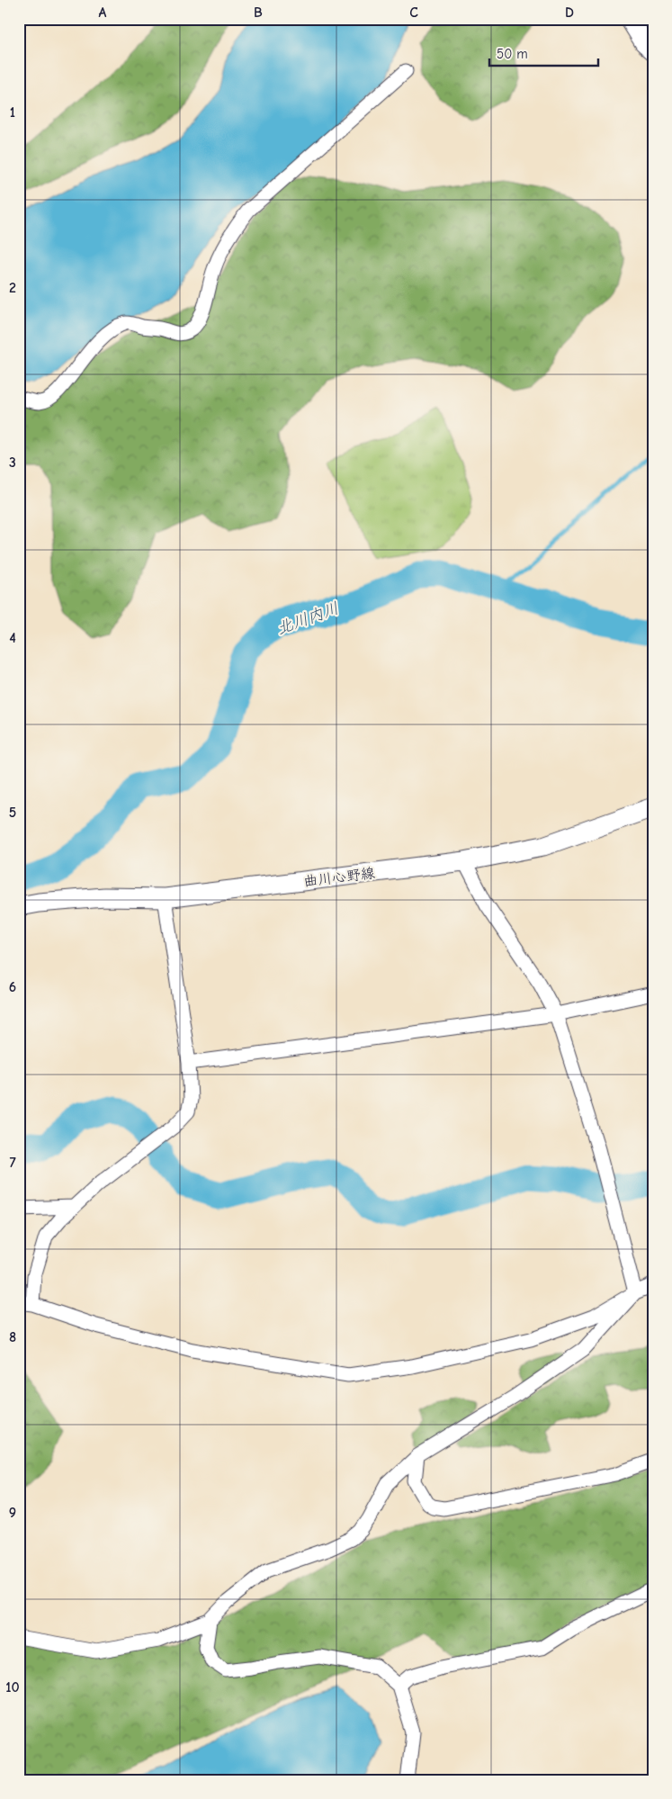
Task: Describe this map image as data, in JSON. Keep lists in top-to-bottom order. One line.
{"streets":{"main road":["曲川心野線"]},"water":["北川内川"],"scale_bar":"50 m","grid":{"columns":["A","B","C","D"],"rows":["1","2","3","4","5","6","7","8","9","10"]}}
